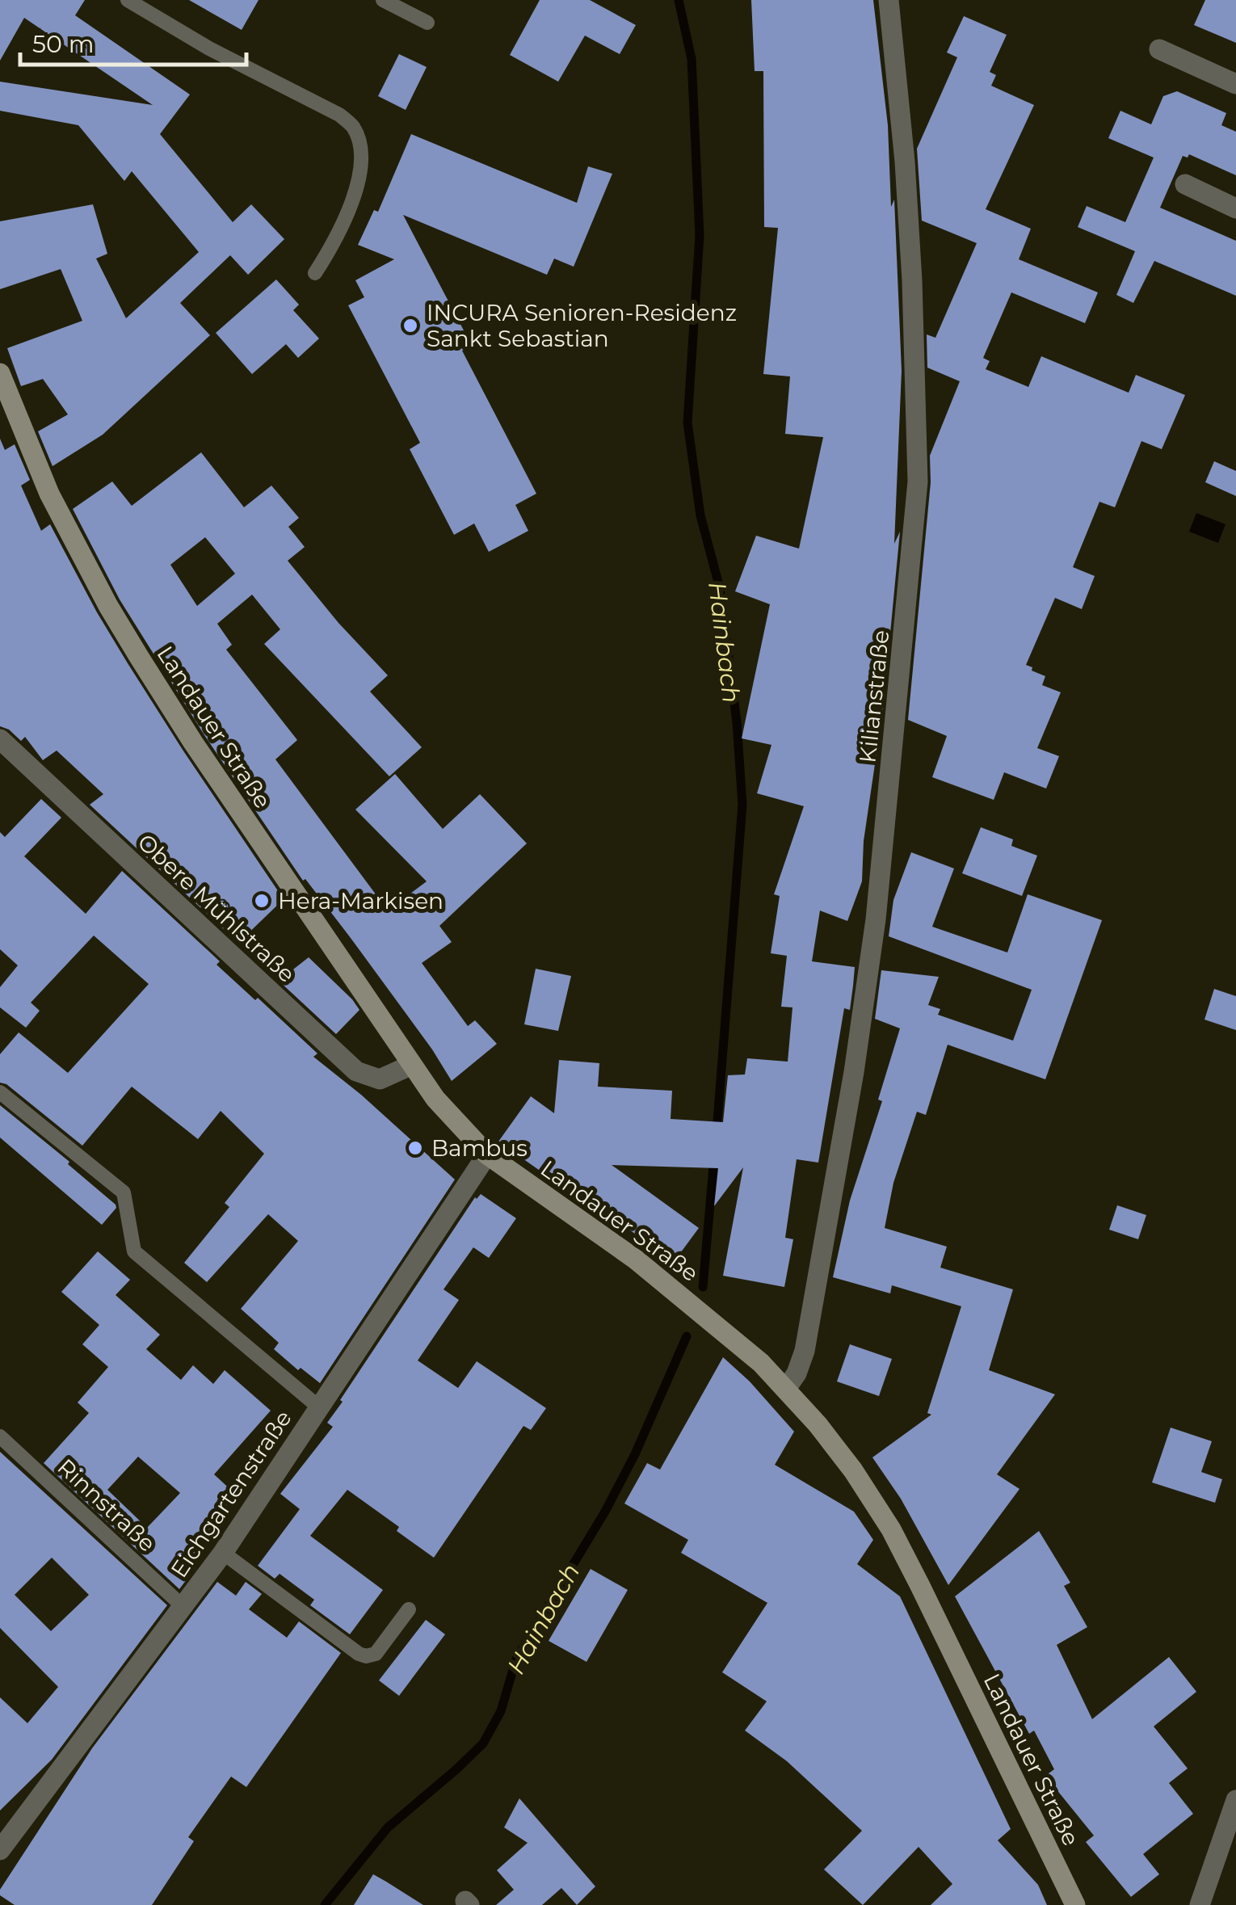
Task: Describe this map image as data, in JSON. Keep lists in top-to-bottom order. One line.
{"streets":{"main road":["Landauer Straße"],"street":["Kilianstraße","Obere Mühlstraße","Eichgartenstraße"],"lane":["Rinnstraße"]},"crossings":[["Kilianstraße","Landauer Straße"],["Landauer Straße","Obere Mühlstraße"],["Landauer Straße","Eichgartenstraße"],["Eichgartenstraße","Rinnstraße"]],"water":["Hainbach"],"places":["INCURA Senioren-Residenz Sankt Sebastian","Hera-Markisen","Bambus"],"scale_bar":"50 m"}
